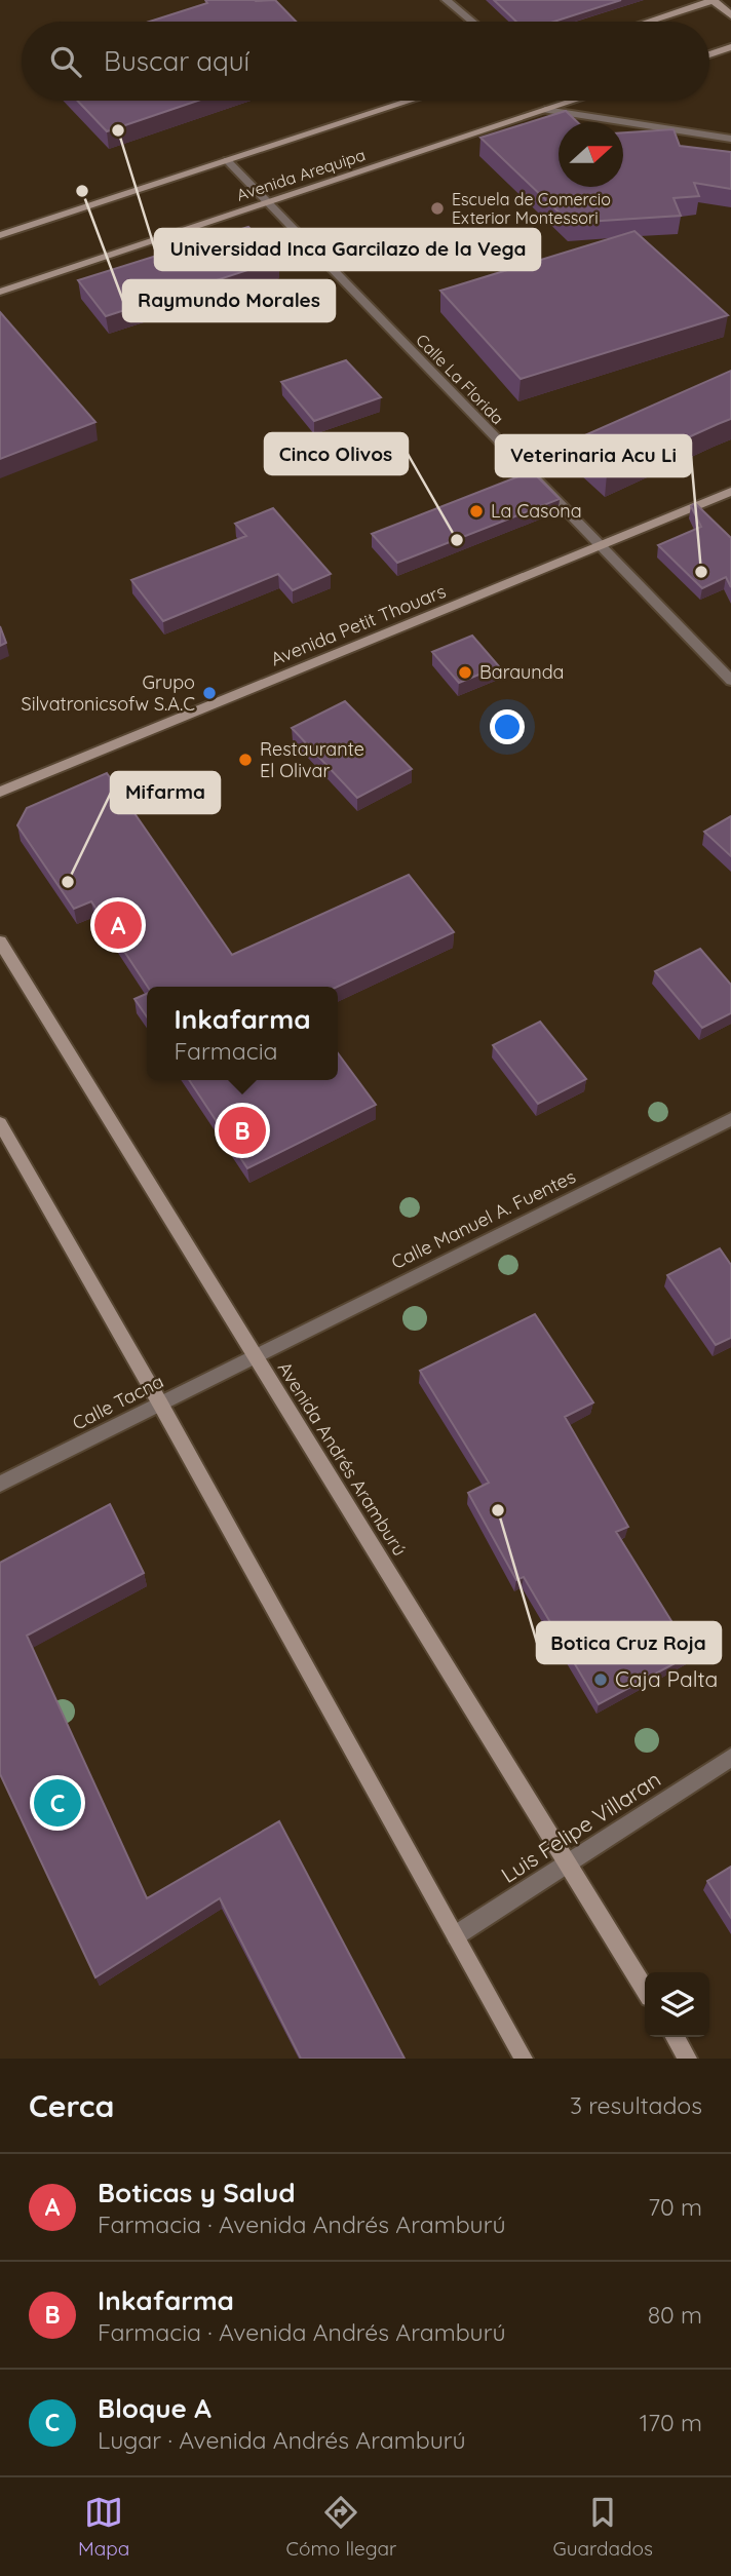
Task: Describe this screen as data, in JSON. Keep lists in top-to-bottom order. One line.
{"streets":{"main road":["Avenida Arequipa","Avenida Petit Thouars","Avenida Andrés Aramburú"],"street":["Calle La Florida","Calle Manuel A. Fuentes","Calle Tacna","Luis Felipe Villaran"]},"crossings":[["Avenida Arequipa","Calle La Florida"],["Calle La Florida","Avenida Petit Thouars"],["Calle Manuel A. Fuentes","Calle Tacna"],["Calle Manuel A. Fuentes","Avenida Andrés Aramburú"],["Calle Tacna","Avenida Andrés Aramburú"],["Avenida Andrés Aramburú","Luis Felipe Villaran"]],"places":["Universidad Inca Garcilazo de la Vega","Raymundo Morales","Escuela de Comercio Exterior Montessori","La Casona","Cinco Olivos","Veterinaria Acu Li","Baraunda","Grupo Silvatronicsofw S.A.C","Restaurante El Olivar","Mifarma","Botica Cruz Roja","Caja Palta"],"north":"right","page":{"search":"Buscar aquí","pins":["A","B","C"],"popup":["Inkafarma","Farmacia"],"heading":["Cerca","3 resultados"],"list":[{"mark":"A","name":"Boticas y Salud","note":"Farmacia · Avenida Andrés Aramburú","value":"70 m"},{"mark":"B","name":"Inkafarma","note":"Farmacia · Avenida Andrés Aramburú","value":"80 m"},{"mark":"C","name":"Bloque A","note":"Lugar · Avenida Andrés Aramburú","value":"170 m"}],"nav":["Mapa","Cómo llegar","Guardados"]}}
